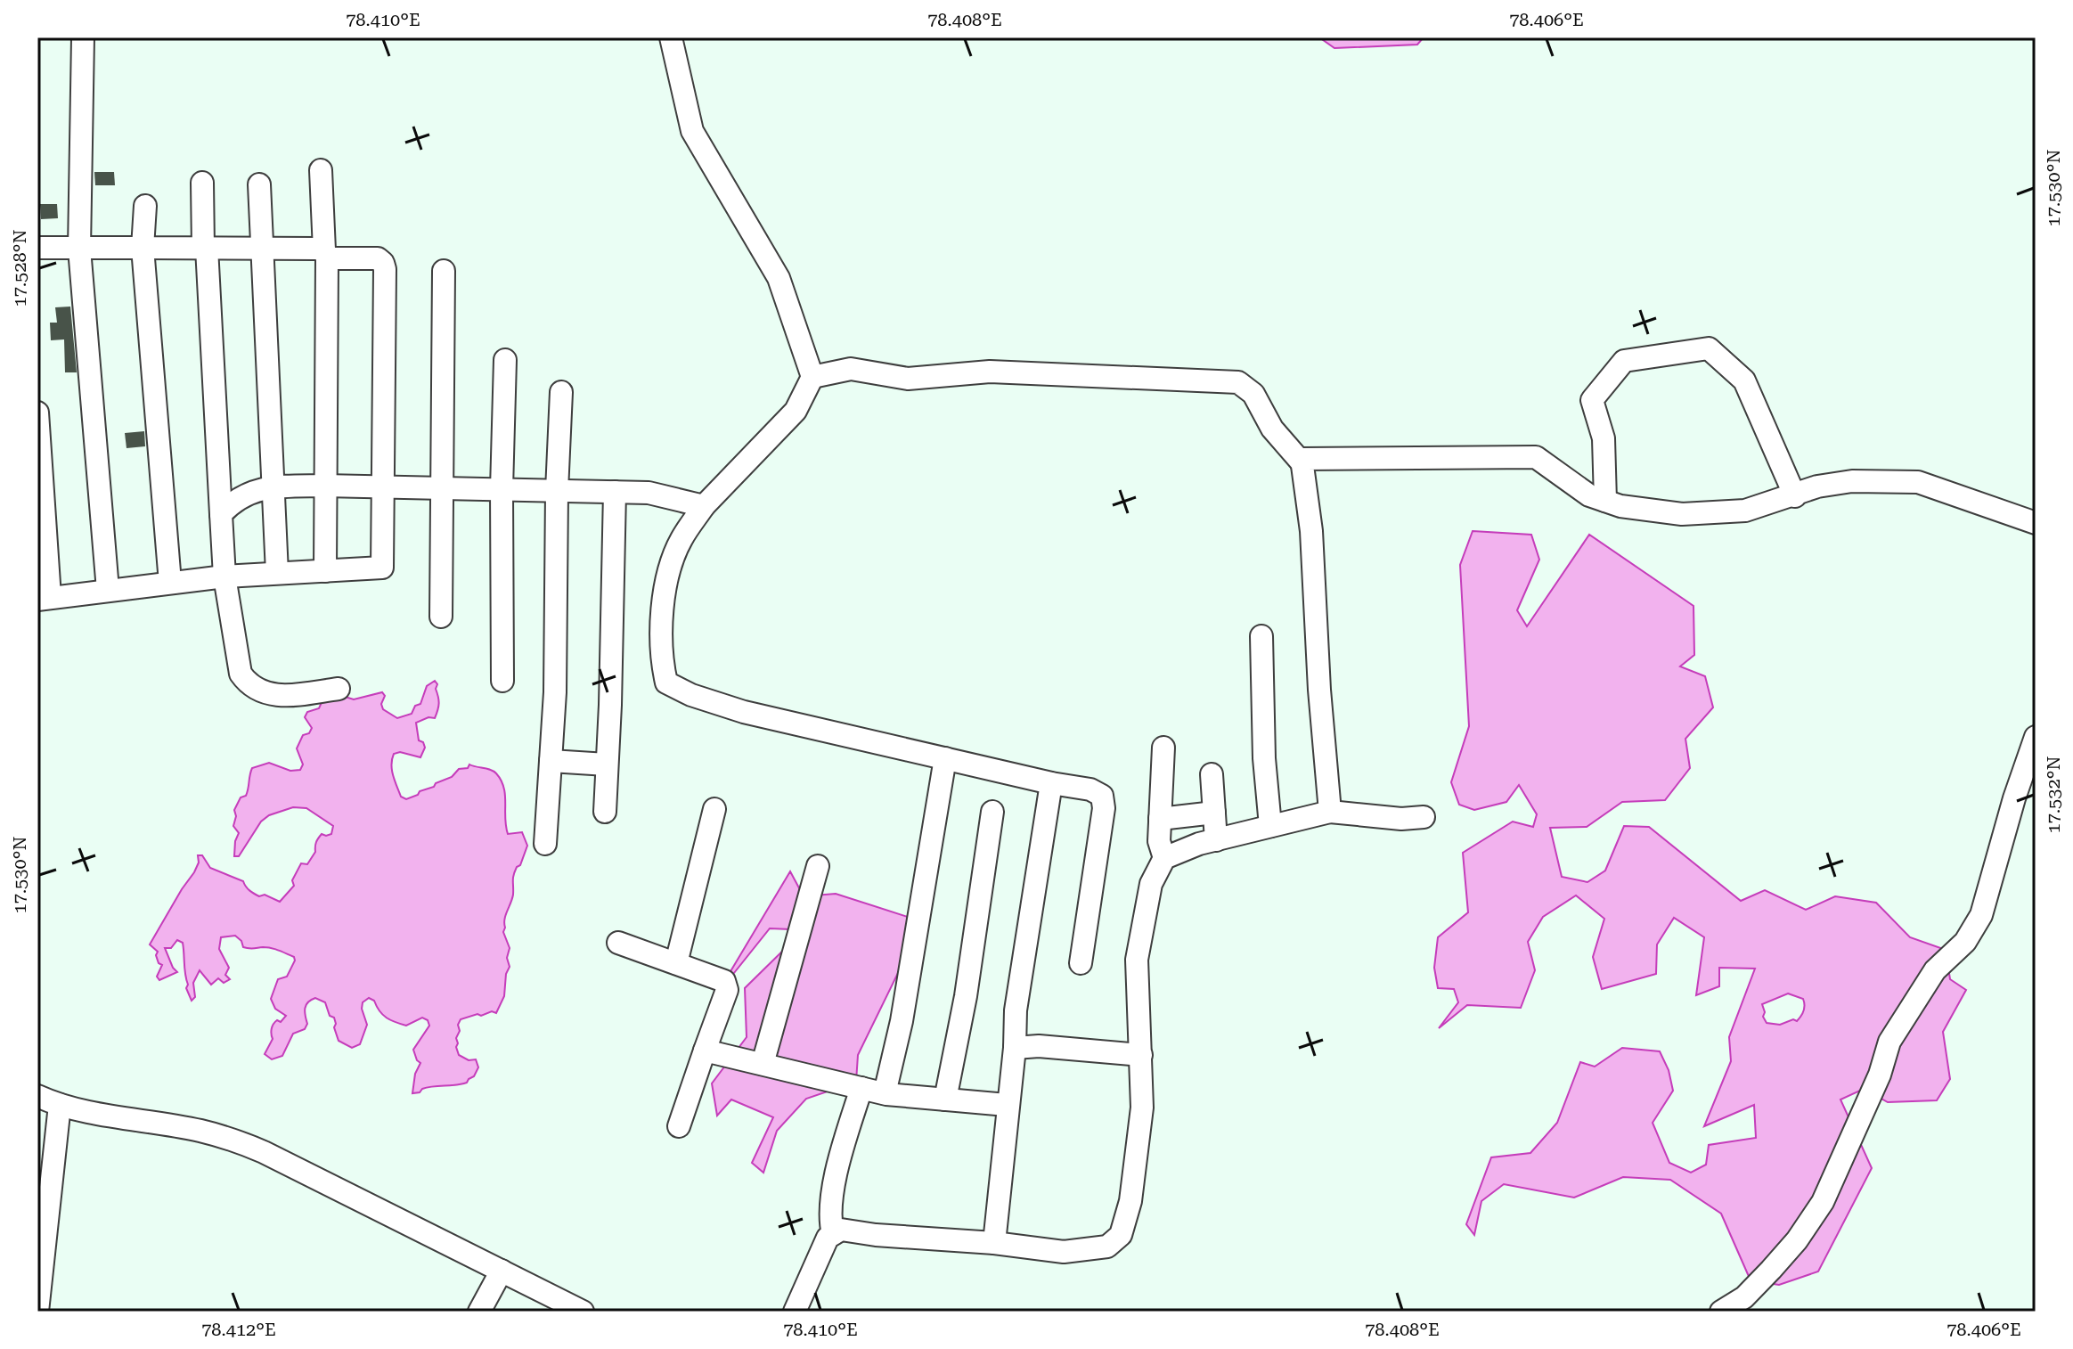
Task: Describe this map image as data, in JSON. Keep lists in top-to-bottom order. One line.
{"coordinates":["78.410°E","78.408°E","78.406°E","17.530°N","17.528°N","17.532°N","78.412°E"]}
